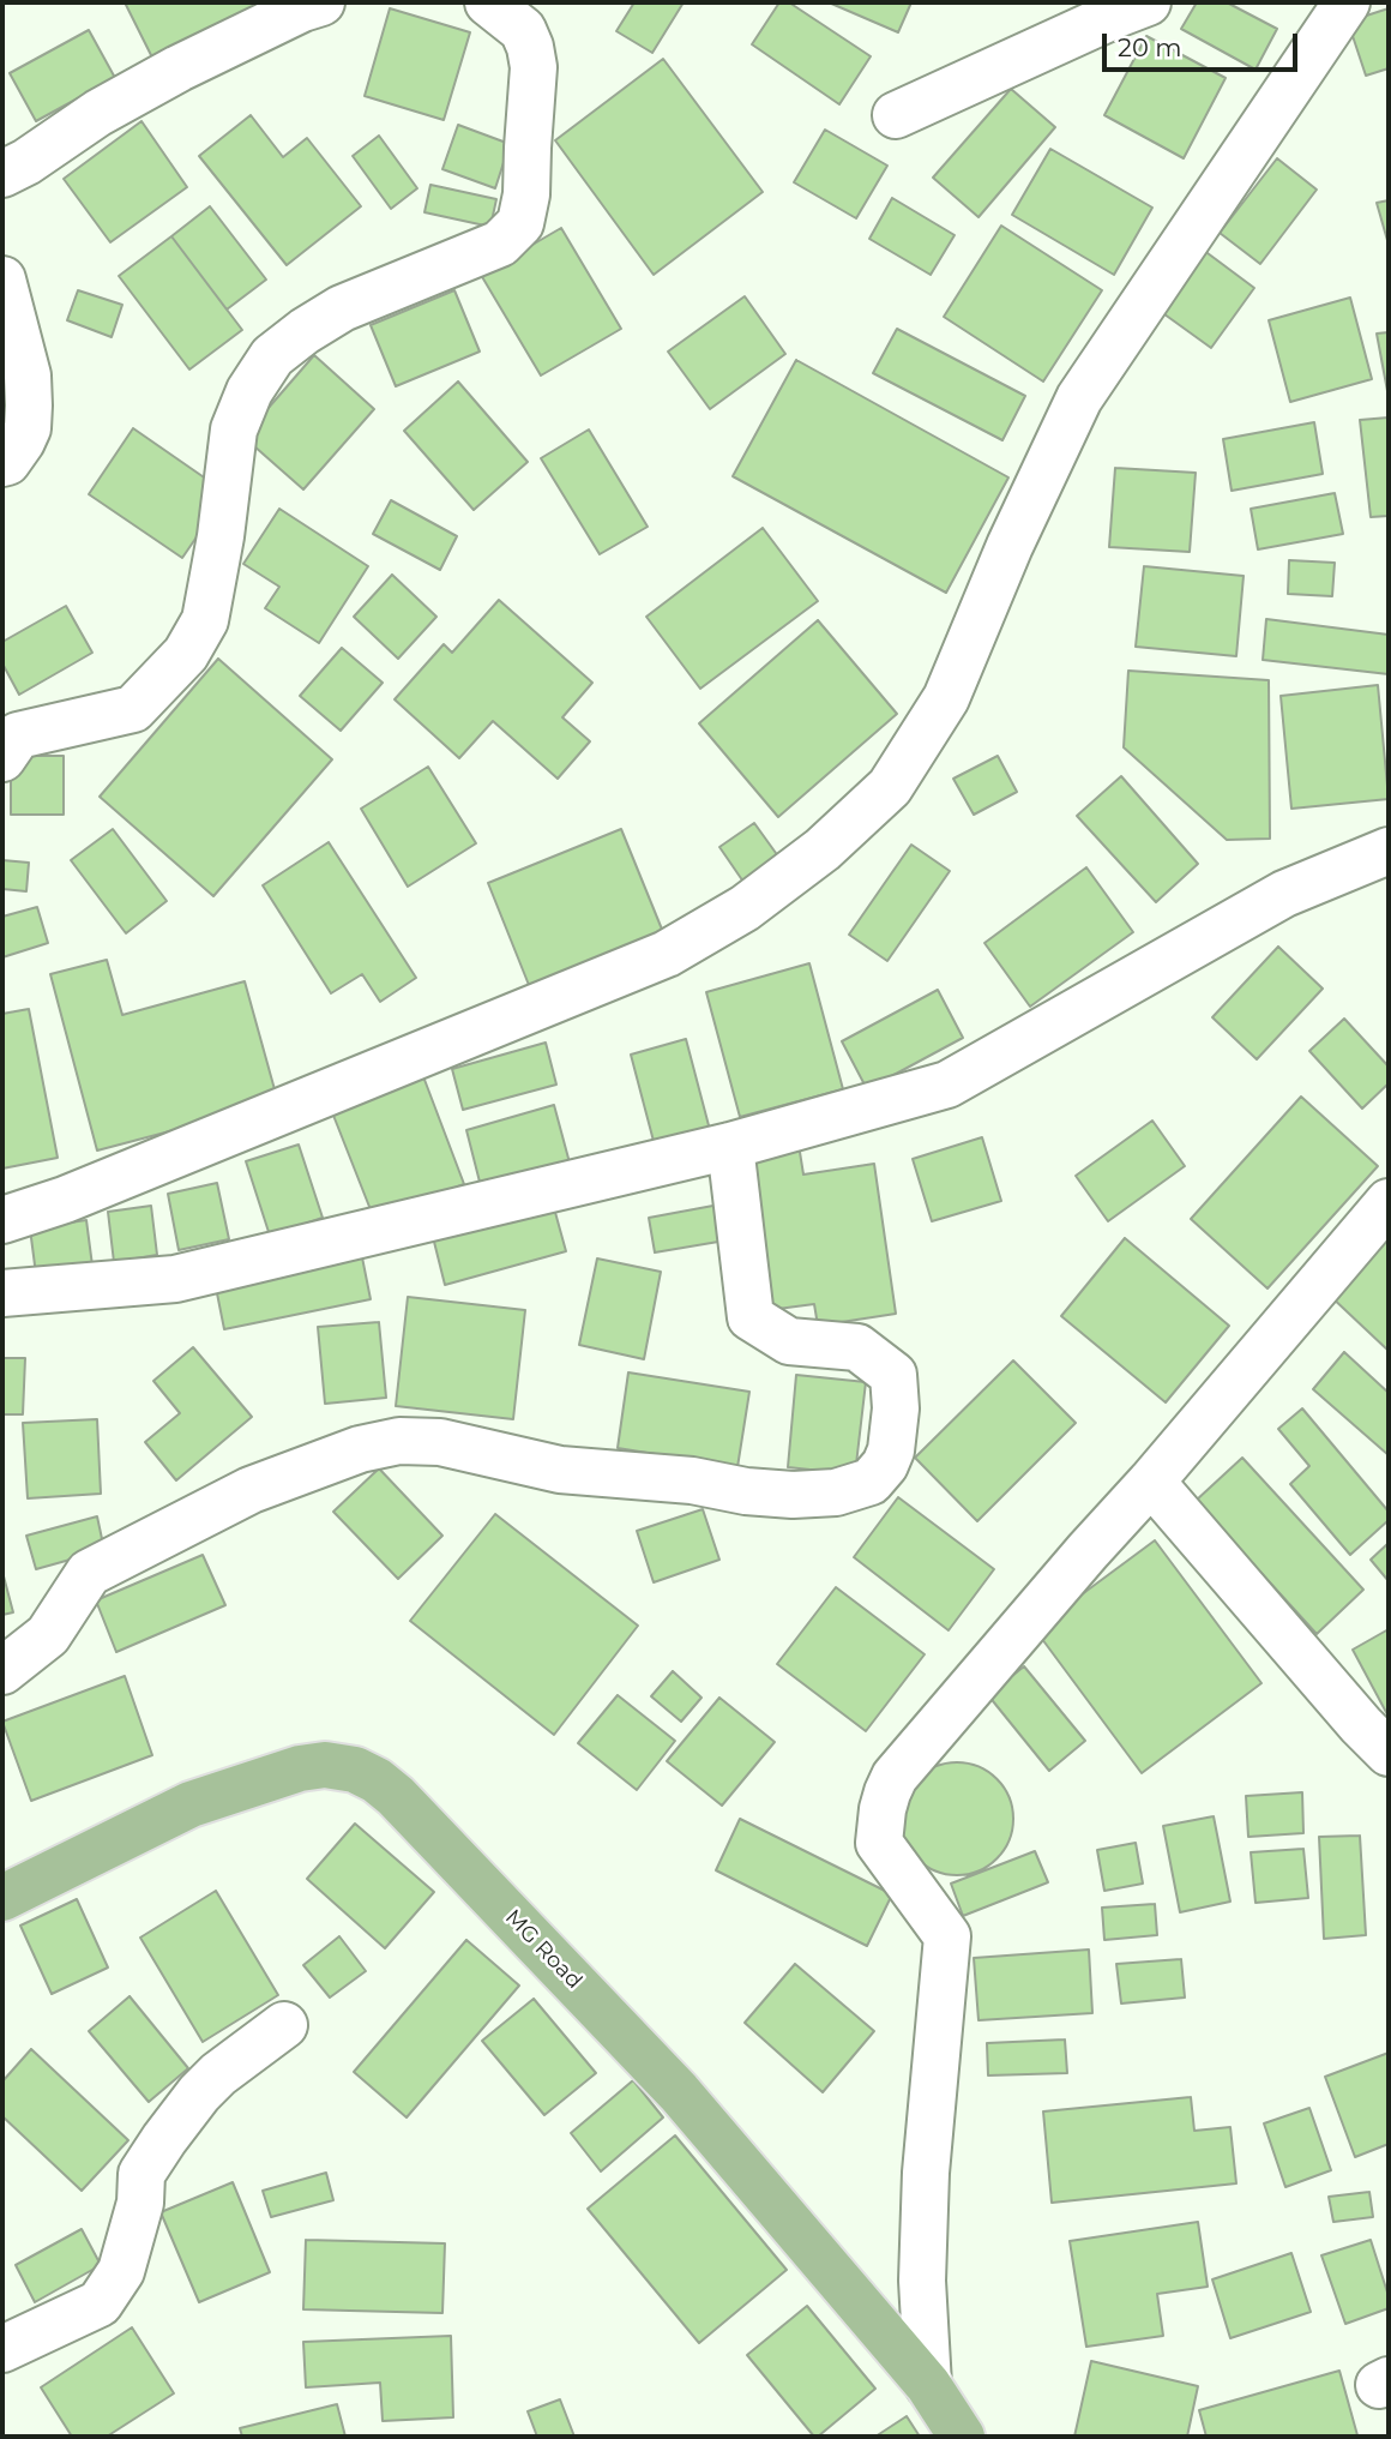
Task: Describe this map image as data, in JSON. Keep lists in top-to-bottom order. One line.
{"streets":{"main road":["MG Road"]},"scale_bar":"20 m"}
